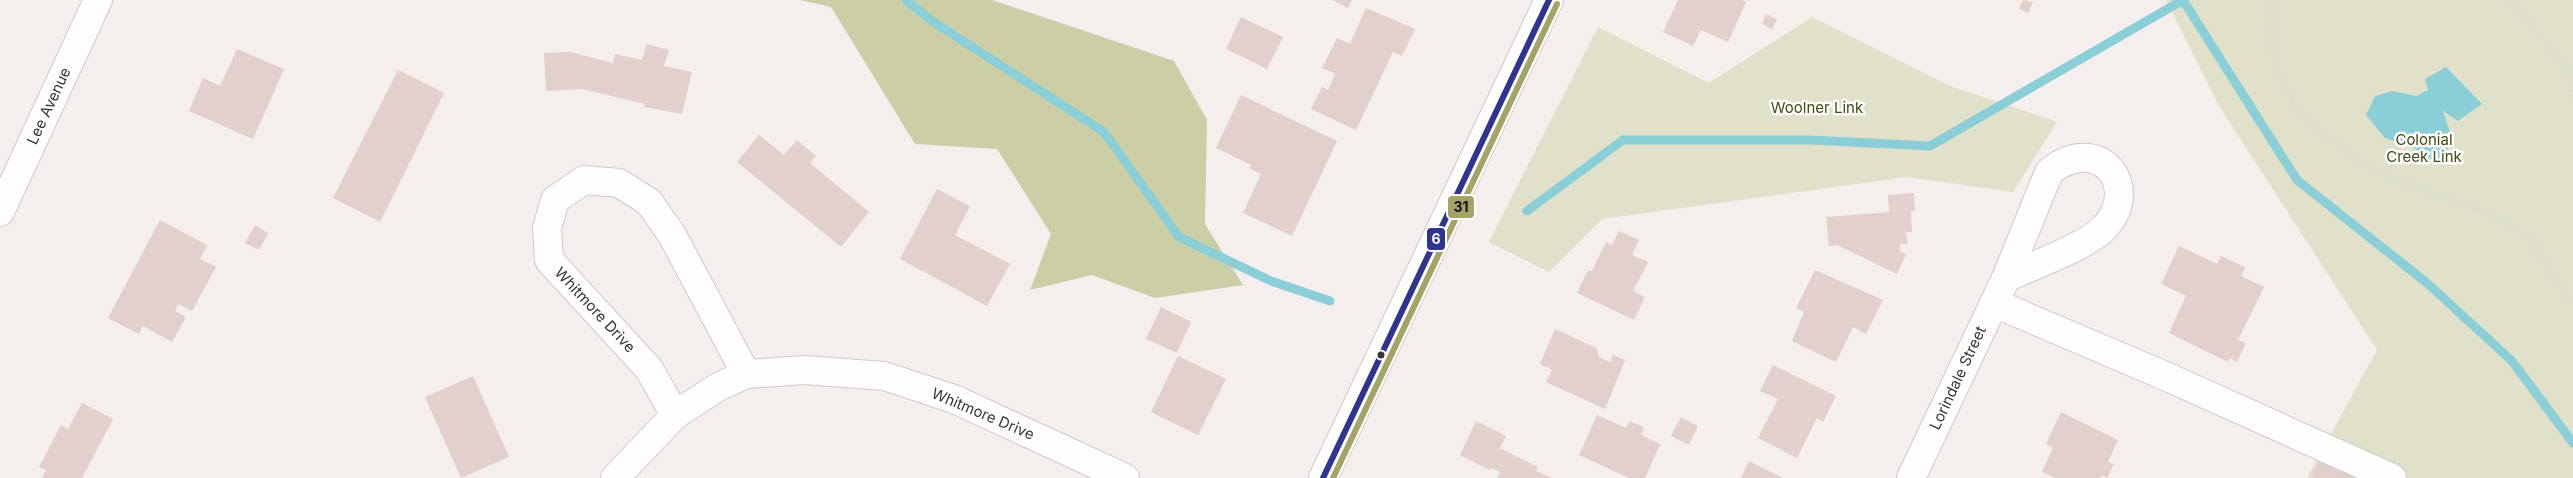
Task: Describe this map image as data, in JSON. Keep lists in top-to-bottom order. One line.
{"streets":{"street":["Lee Avenue","Whitmore Drive","Lorindale Street"]},"parks":["Woolner Link","Colonial Creek Link"],"lines":["transit line 6","transit line 31"]}
